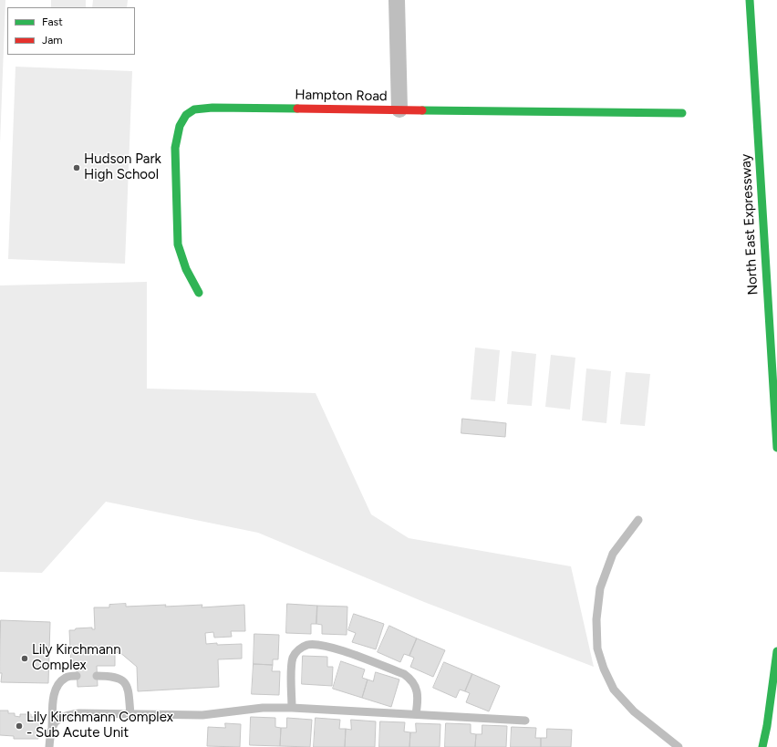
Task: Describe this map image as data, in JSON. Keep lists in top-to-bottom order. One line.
{"streets":{"main road":["Hampton Road","North East Expressway"]},"places":["Hudson Park High School","Lily Kirchmann Complex","Lily Kirchmann Complex - Sub Acute Unit"],"legend":["Fast","Jam"]}
